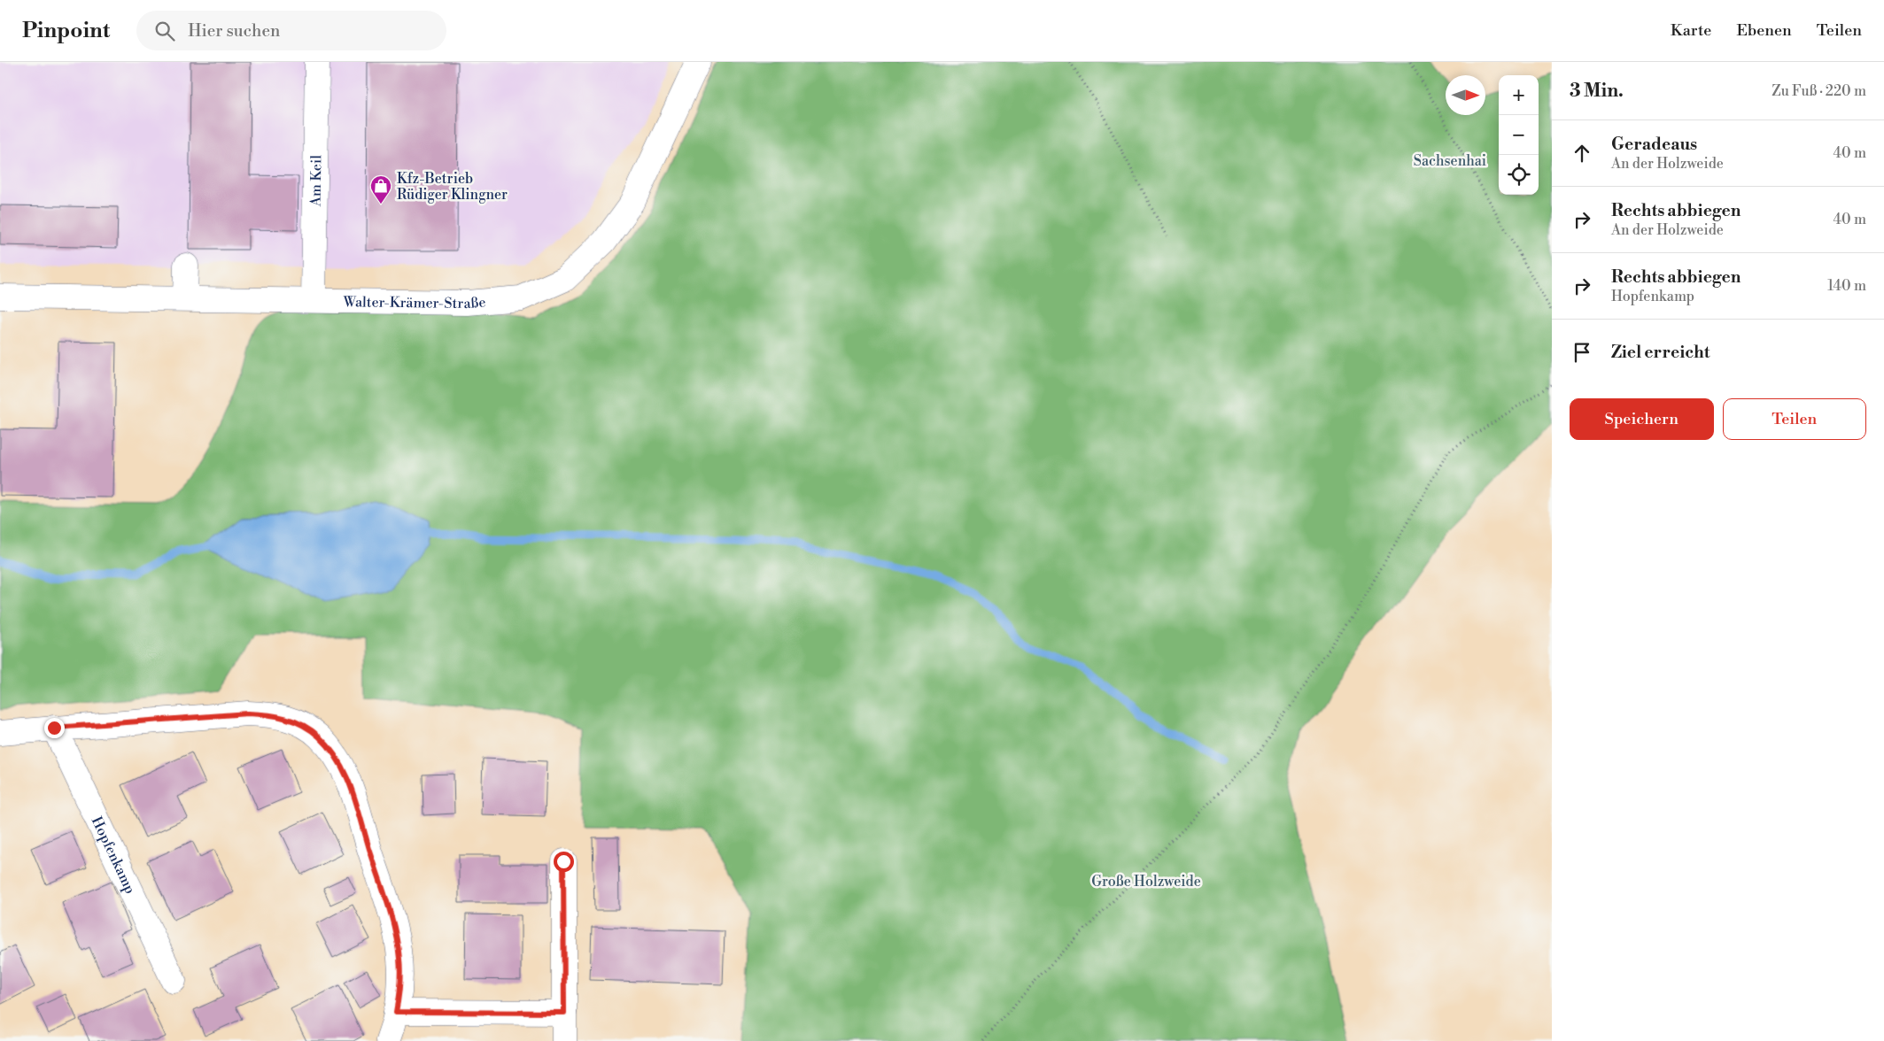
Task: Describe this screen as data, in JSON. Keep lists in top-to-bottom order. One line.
{"streets":{"street":["Am Keil","Walter-Krämer-Straße","Hopfenkamp"]},"crossings":[["Am Keil","Walter-Krämer-Straße"]],"parks":["Sachsenhai","Große Holzweide"],"places":{"shop":["Kfz-Betrieb Rüdiger Klingner"]},"north":"right","page":{"header":"Pinpoint","search":"Hier suchen","nav":["Karte","Ebenen","Teilen"],"heading":["3 Min.","Zu Fuß · 220 m"],"map_buttons":["+","−"],"list":[["Geradeaus","An der Holzweide","40 m"],["Rechts abbiegen","An der Holzweide","40 m"],["Rechts abbiegen","Hopfenkamp","140 m"],"Ziel erreicht"],"buttons":["Speichern","Teilen"]}}
